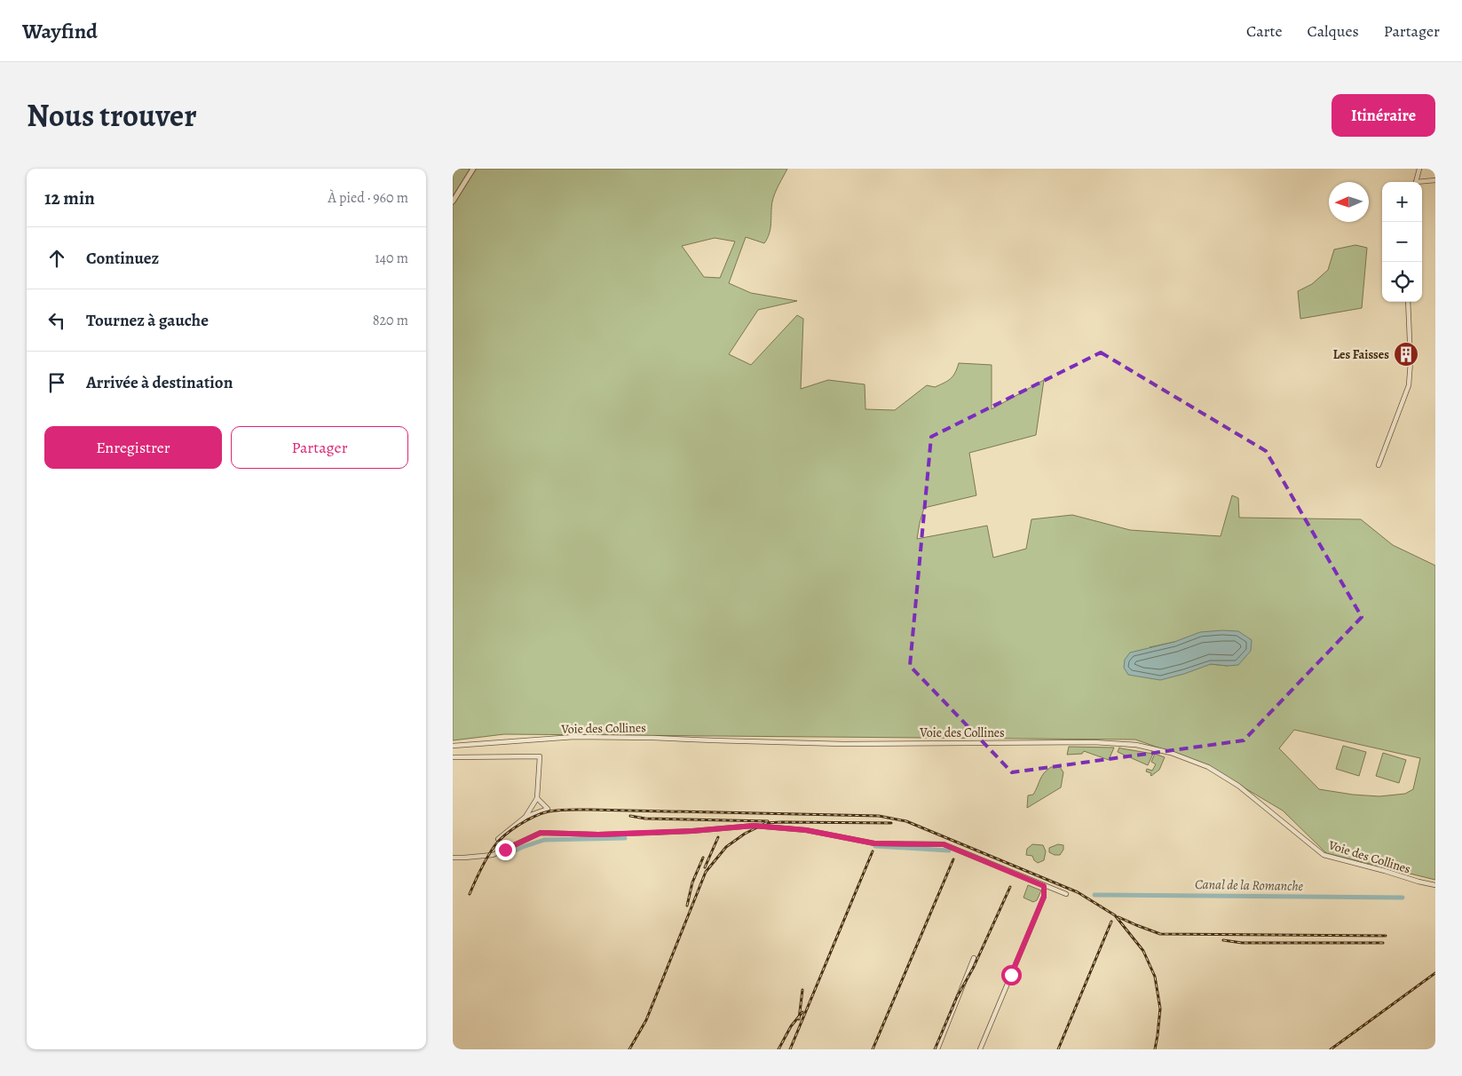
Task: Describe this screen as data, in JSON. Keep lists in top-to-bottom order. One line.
{"streets":{"street":["Voie des Collines"]},"water":["Canal de la Romanche"],"places":{"building":["Les Faisses"]},"north":"left","page":{"header":"Wayfind","nav":["Carte","Calques","Partager"],"title":"Nous trouver","buttons":["Itinéraire",["Enregistrer","Partager"]],"heading":["12 min","À pied · 960 m"],"map_buttons":["+","−"],"list":[["Continuez","140 m"],["Tournez à gauche","820 m"],"Arrivée à destination"]}}
